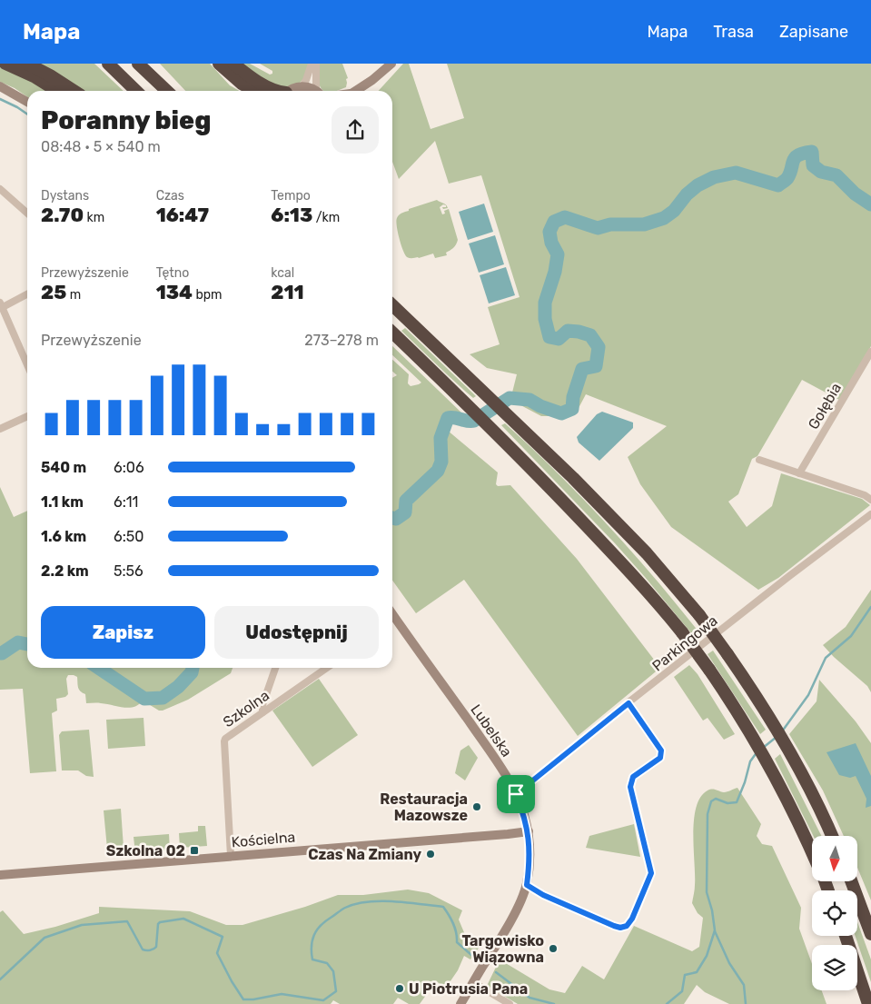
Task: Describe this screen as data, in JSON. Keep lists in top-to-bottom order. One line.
{"streets":{"street":["Gołębia","Parkingowa","Szkolna","Lubelska","Kościelna"]},"crossings":[["Parkingowa","Lubelska"],["Szkolna","Kościelna"],["Lubelska","Kościelna"]],"places":{"other":["Restauracja Mazowsze","Czas Na Zmiany","Targowisko Wiązowna","U Piotrusia Pana"],"transit":["Szkolna 02"]},"north":"bottom","page":{"header":"Mapa","nav":["Mapa","Trasa","Zapisane"],"heading":["Poranny bieg","08:48 · 5 × 540 m"],"stats":[["Dystans","2.70 km"],["Czas","16:47"],["Tempo","6:13 /km"],["Przewyższenie","25 m"],["Tętno","134 bpm"],["kcal","211"]],"chart":["Przewyższenie","273–278 m"],"list":[{"name":"540 m","note":"6:06"},{"name":"1.1 km","note":"6:11"},{"name":"1.6 km","note":"6:50"},{"name":"2.2 km","note":"5:56"}],"buttons":["Zapisz","Udostępnij"]}}
